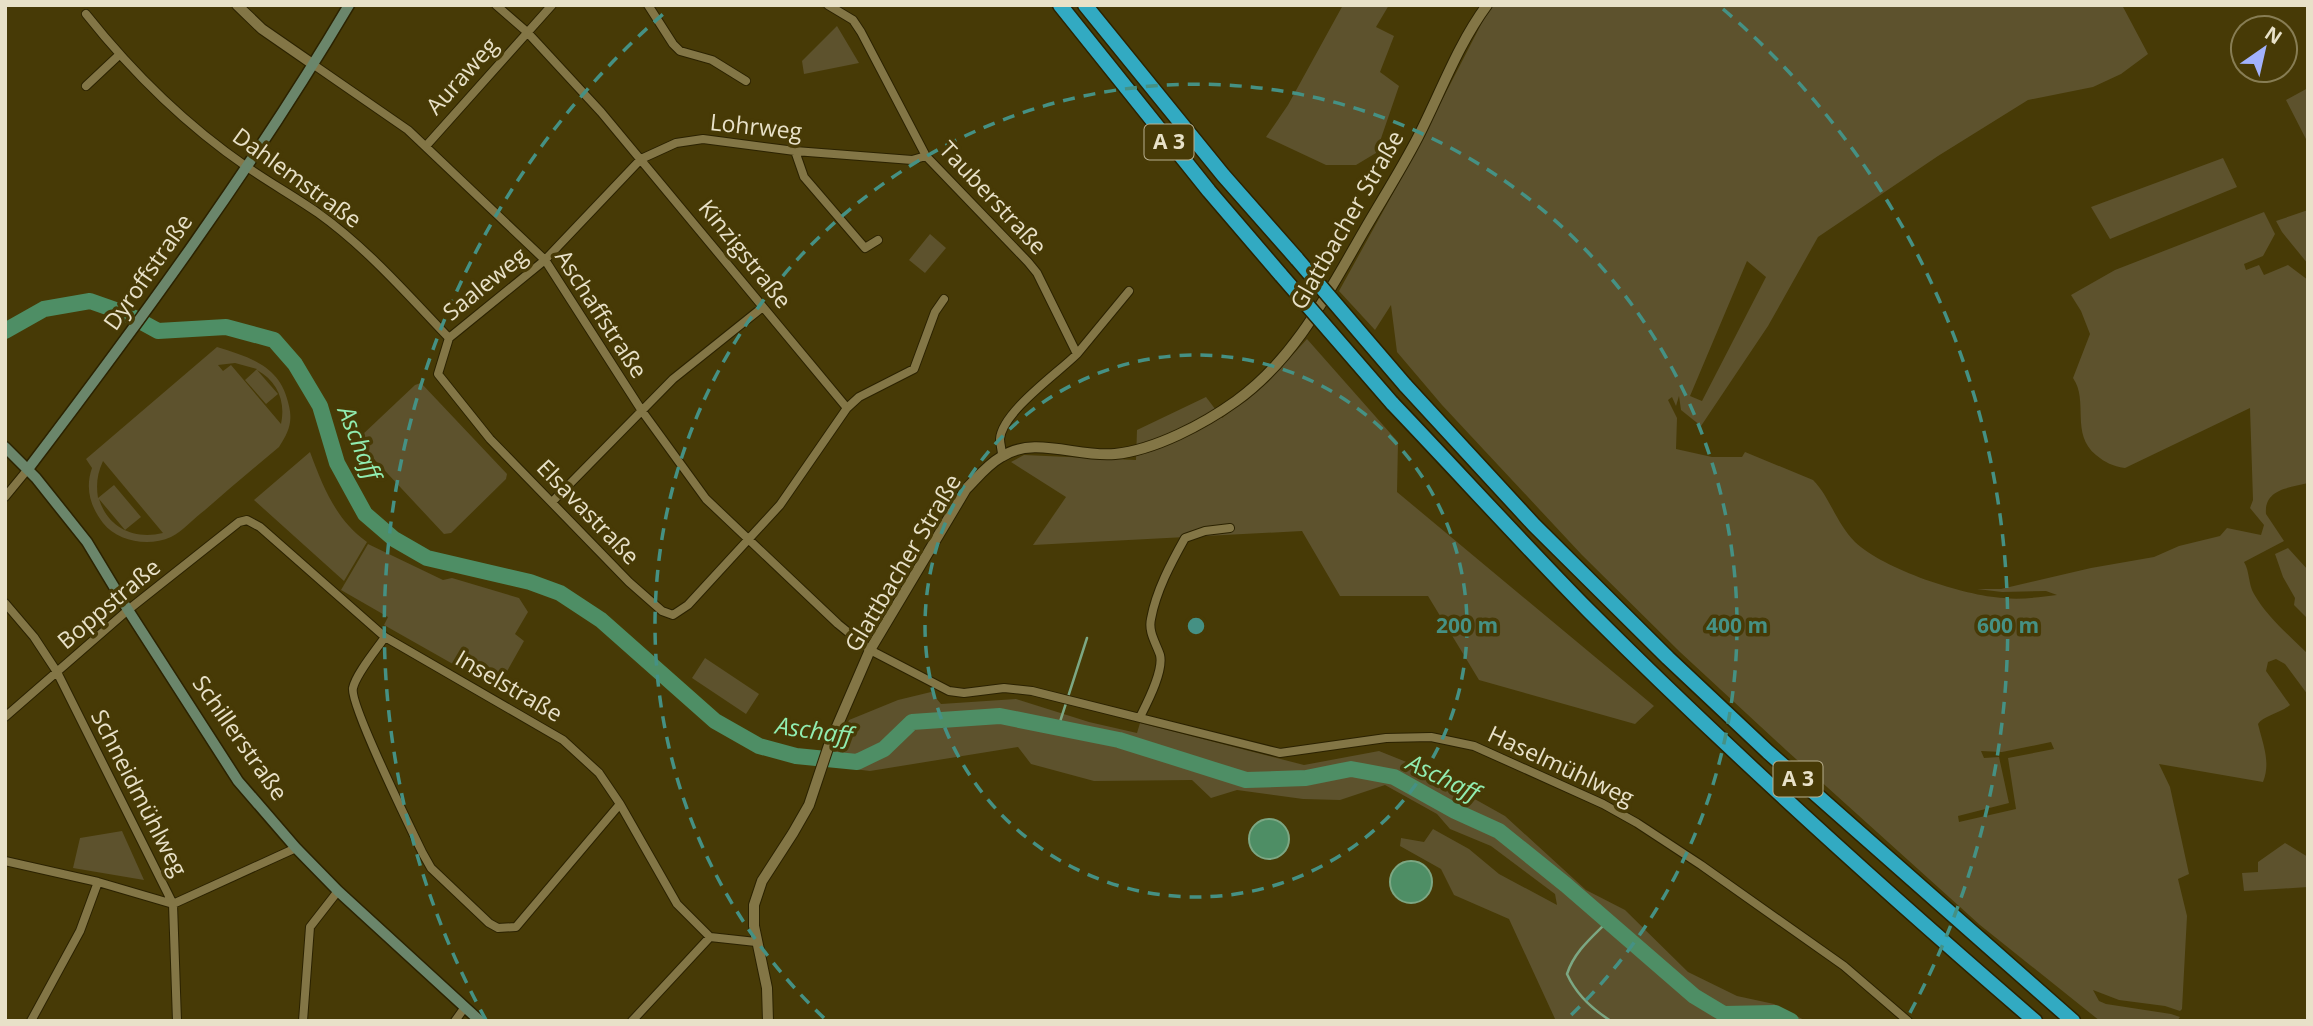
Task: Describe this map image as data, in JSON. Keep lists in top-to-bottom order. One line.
{"streets":{"highway":["A 3"],"main road":["Dyroffstraße","Schillerstraße"],"street":["Auraweg","Lohrweg","Dahlemstraße","Tauberstraße","Glattbacher Straße","Kinzigstraße","Saaleweg","Aschaffstraße","Elsavastraße","Boppstraße","Inselstraße","Haselmühlweg","Schneidmühlweg"]},"crossings":[["Auraweg","Kinzigstraße"],["Auraweg","Aschaffstraße"],["Lohrweg","Tauberstraße"],["Lohrweg","Kinzigstraße"],["Lohrweg","Saaleweg"],["Lohrweg","Aschaffstraße"],["Dahlemstraße","Dyroffstraße"],["Dahlemstraße","Saaleweg"],["Dahlemstraße","Elsavastraße"],["Glattbacher Straße","Aschaffstraße"],["Glattbacher Straße","Haselmühlweg"],["Dyroffstraße","Aschaffstraße"],["Dyroffstraße","Schillerstraße"],["Saaleweg","Aschaffstraße"],["Saaleweg","Elsavastraße"],["Aschaffstraße","Elsavastraße"],["Aschaffstraße","Haselmühlweg"],["Boppstraße","Inselstraße"],["Boppstraße","Schillerstraße"],["Boppstraße","Schneidmühlweg"]],"water":["Aschaff"],"north":"top right","rings":["200 m","400 m","600 m"]}
